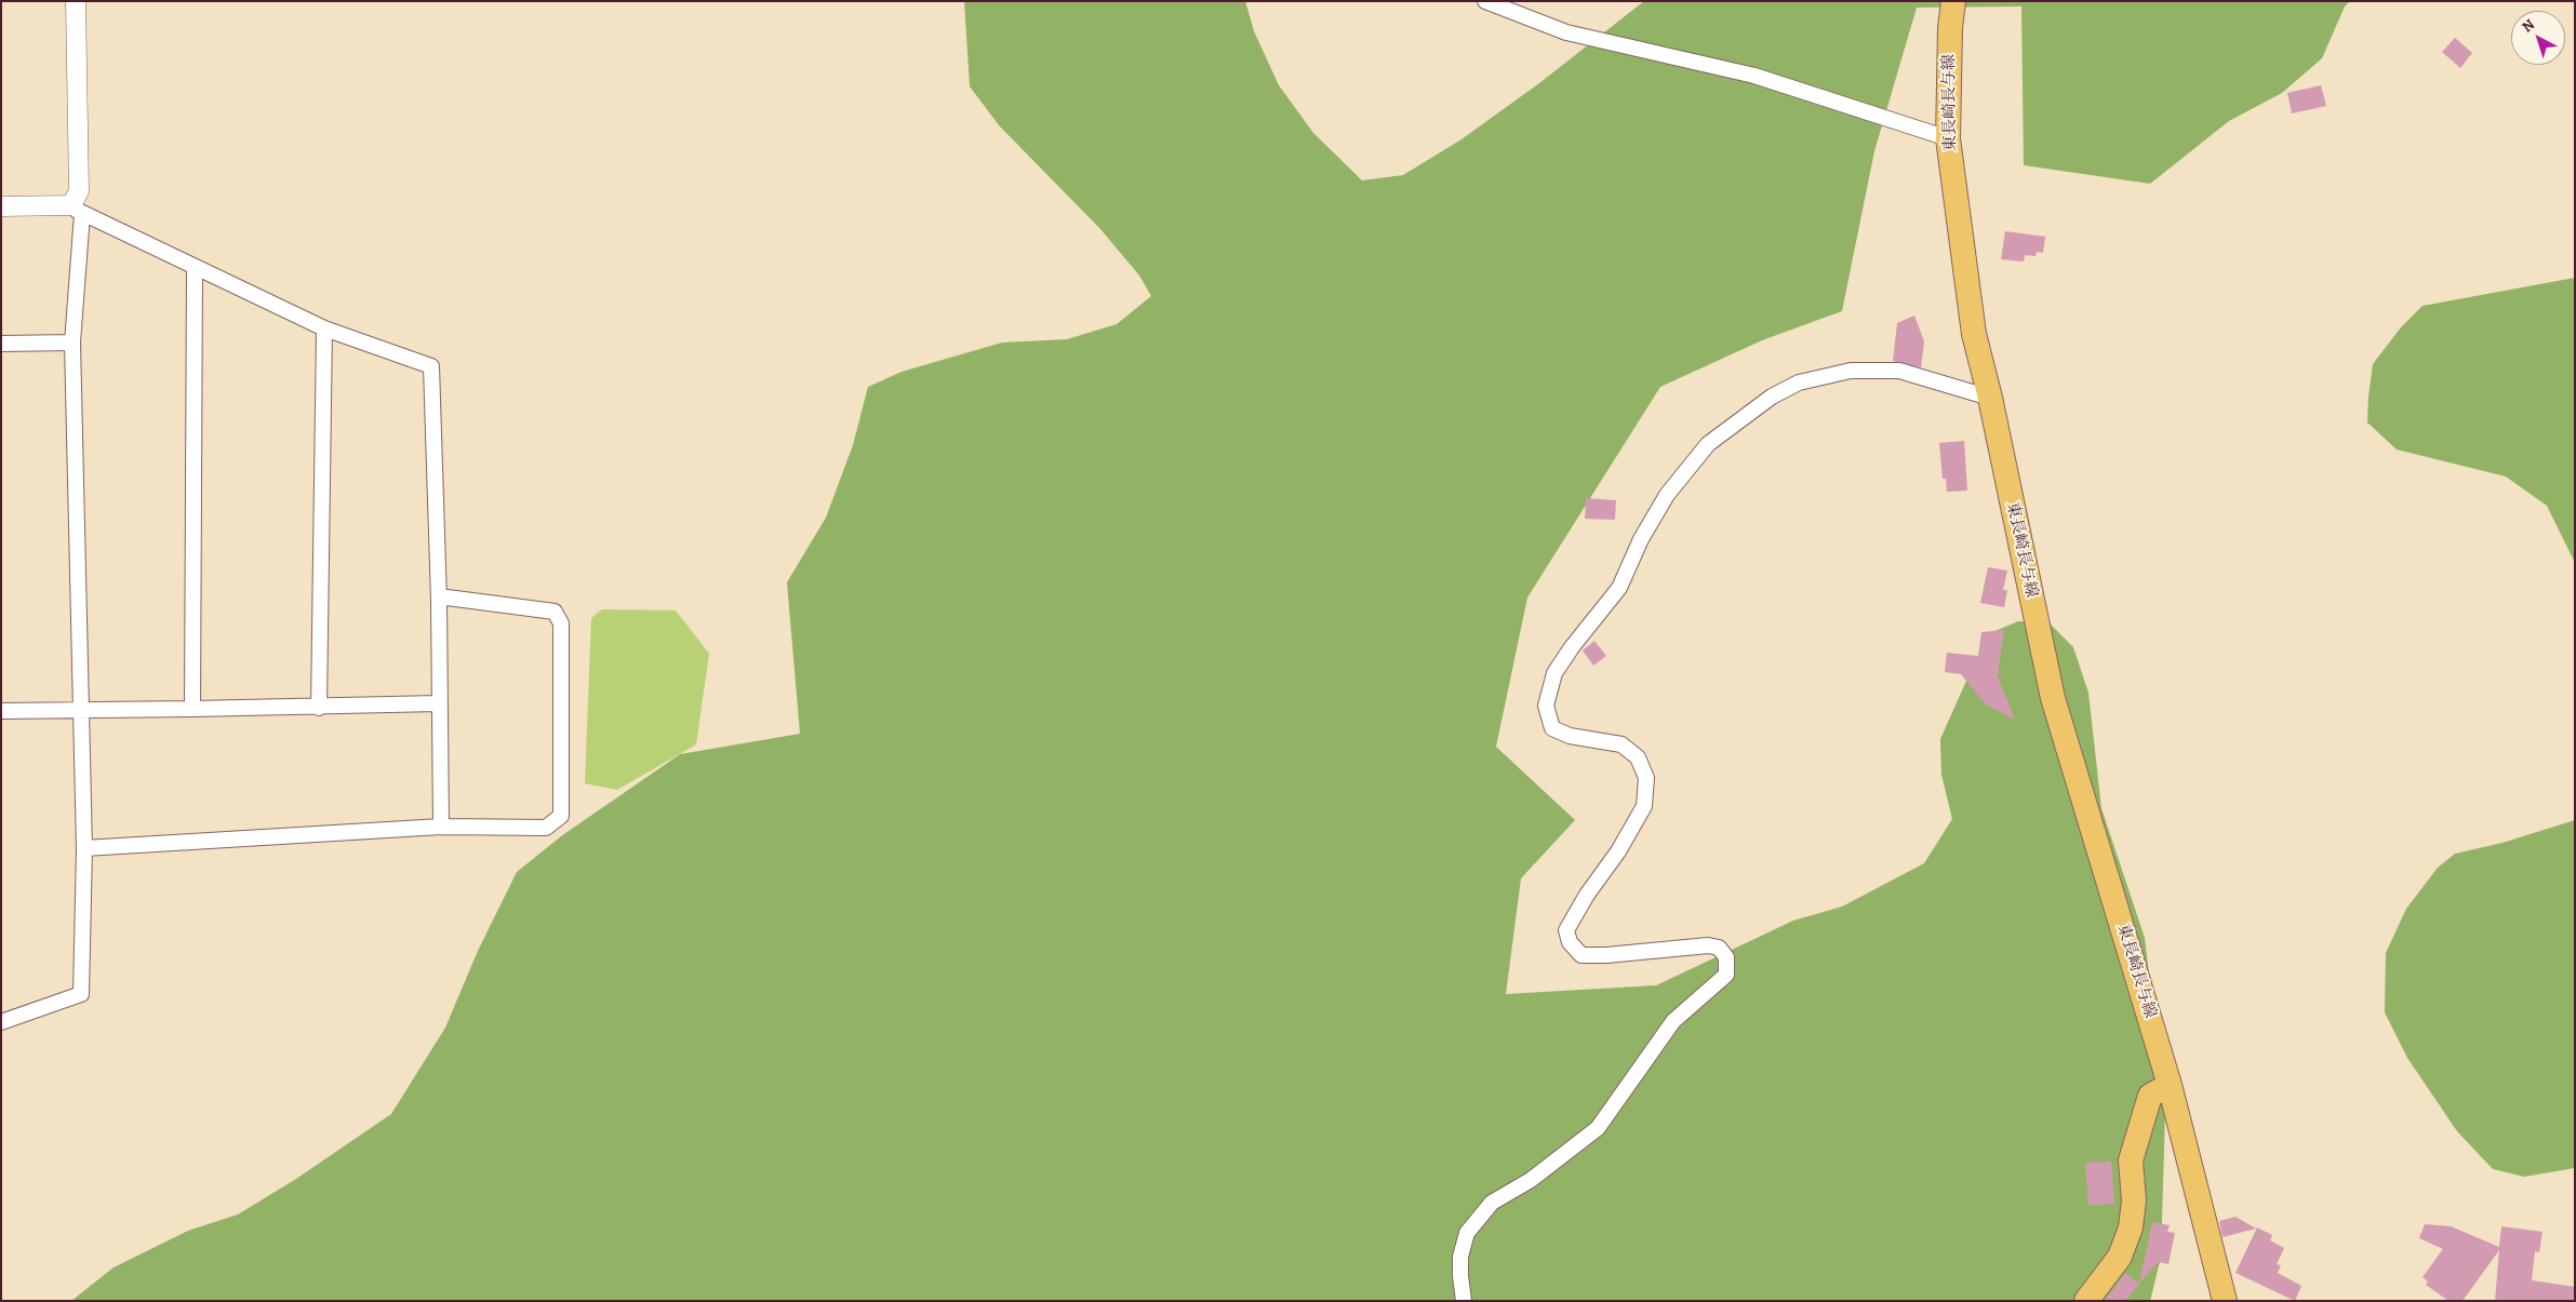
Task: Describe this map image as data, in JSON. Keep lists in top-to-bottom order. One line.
{"streets":{"main road":["東長崎長与線"]},"north":"top left"}
